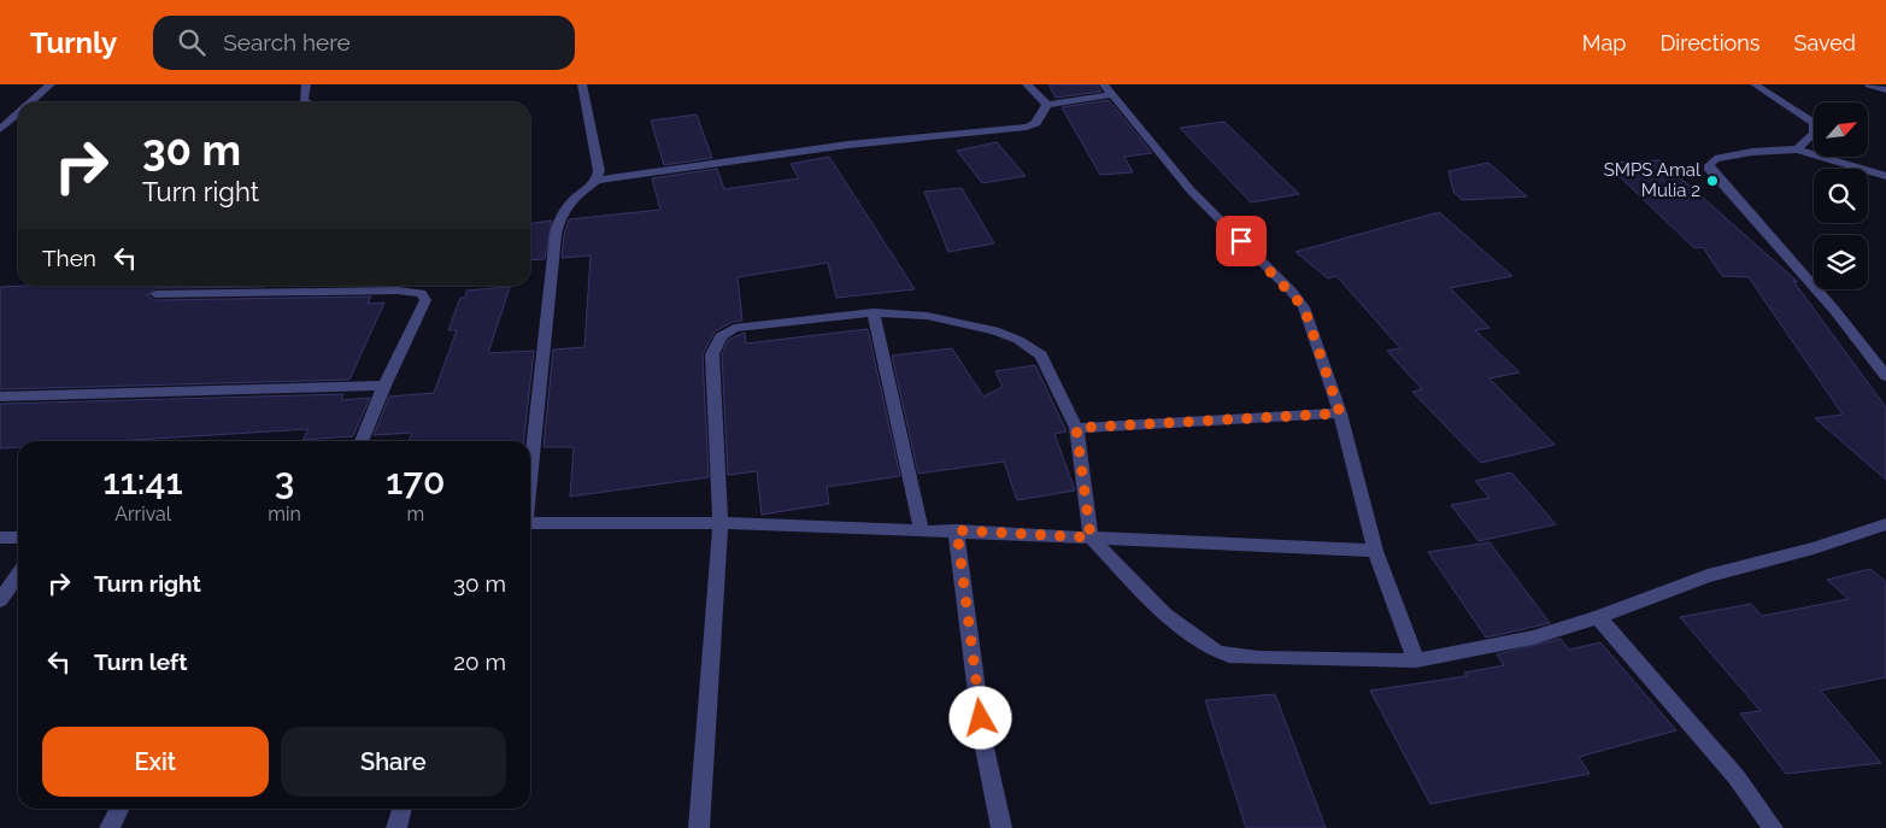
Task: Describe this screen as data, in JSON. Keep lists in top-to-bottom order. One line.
{"places":["SMPS Amal Mulia 2"],"north":"top right","page":{"header":"Turnly","search":"Search here","nav":["Map","Directions","Saved"],"turn":["30 m","Turn right"],"then":"Then","eta":["11:41","Arrival","3","min","170","m"],"list":[{"name":"Turn right","value":"30 m"},{"name":"Turn left","value":"20 m"}],"buttons":["Exit","Share"]}}
